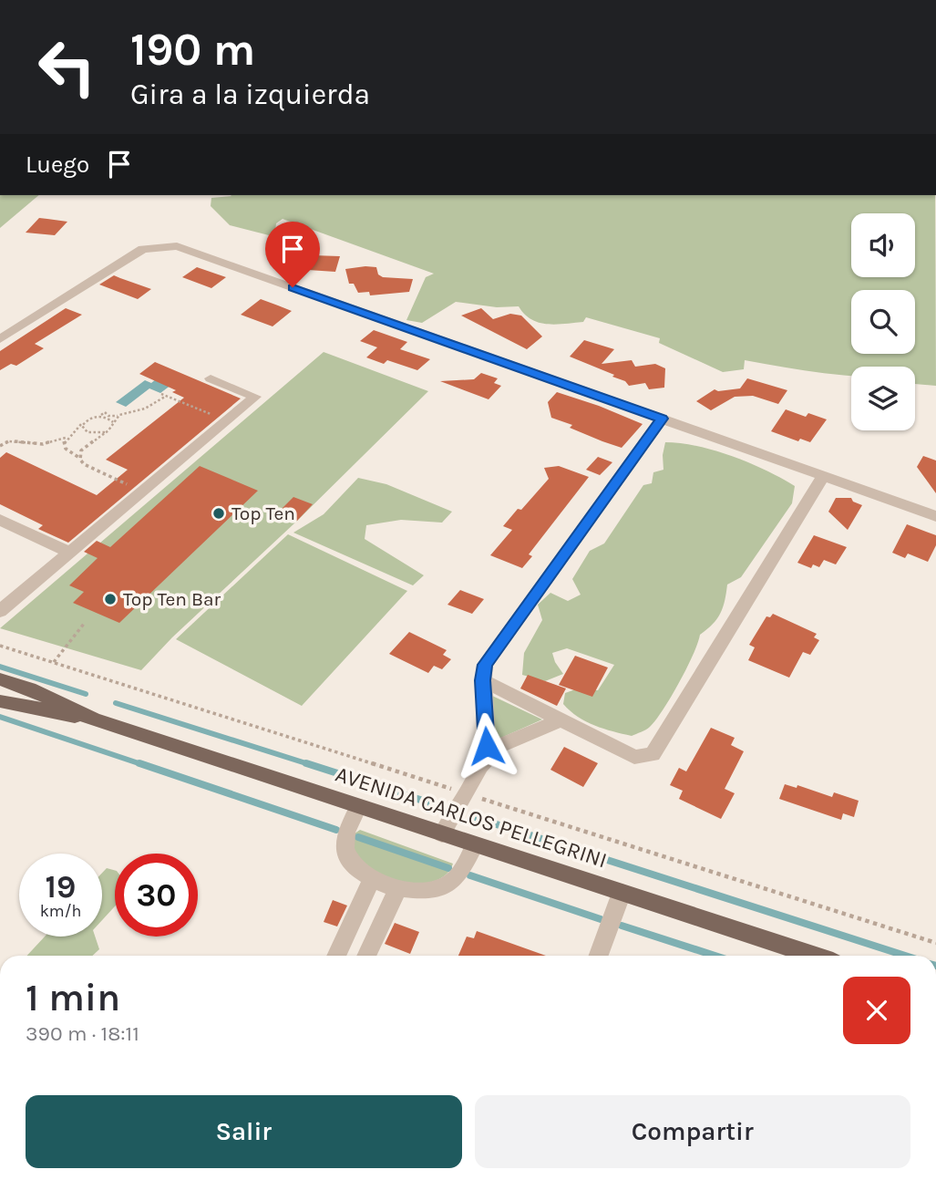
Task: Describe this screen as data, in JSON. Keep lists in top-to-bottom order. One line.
{"streets":{"main road":["AVENIDA CARLOS PELLEGRINI"]},"places":["Top Ten","Top Ten Bar"],"page":{"turn":["190 m","Gira a la izquierda"],"then":"Luego","speed":"19 km/h","limit":"30","heading":["1 min","390 m · 18:11"],"buttons":["Salir","Compartir"]}}
